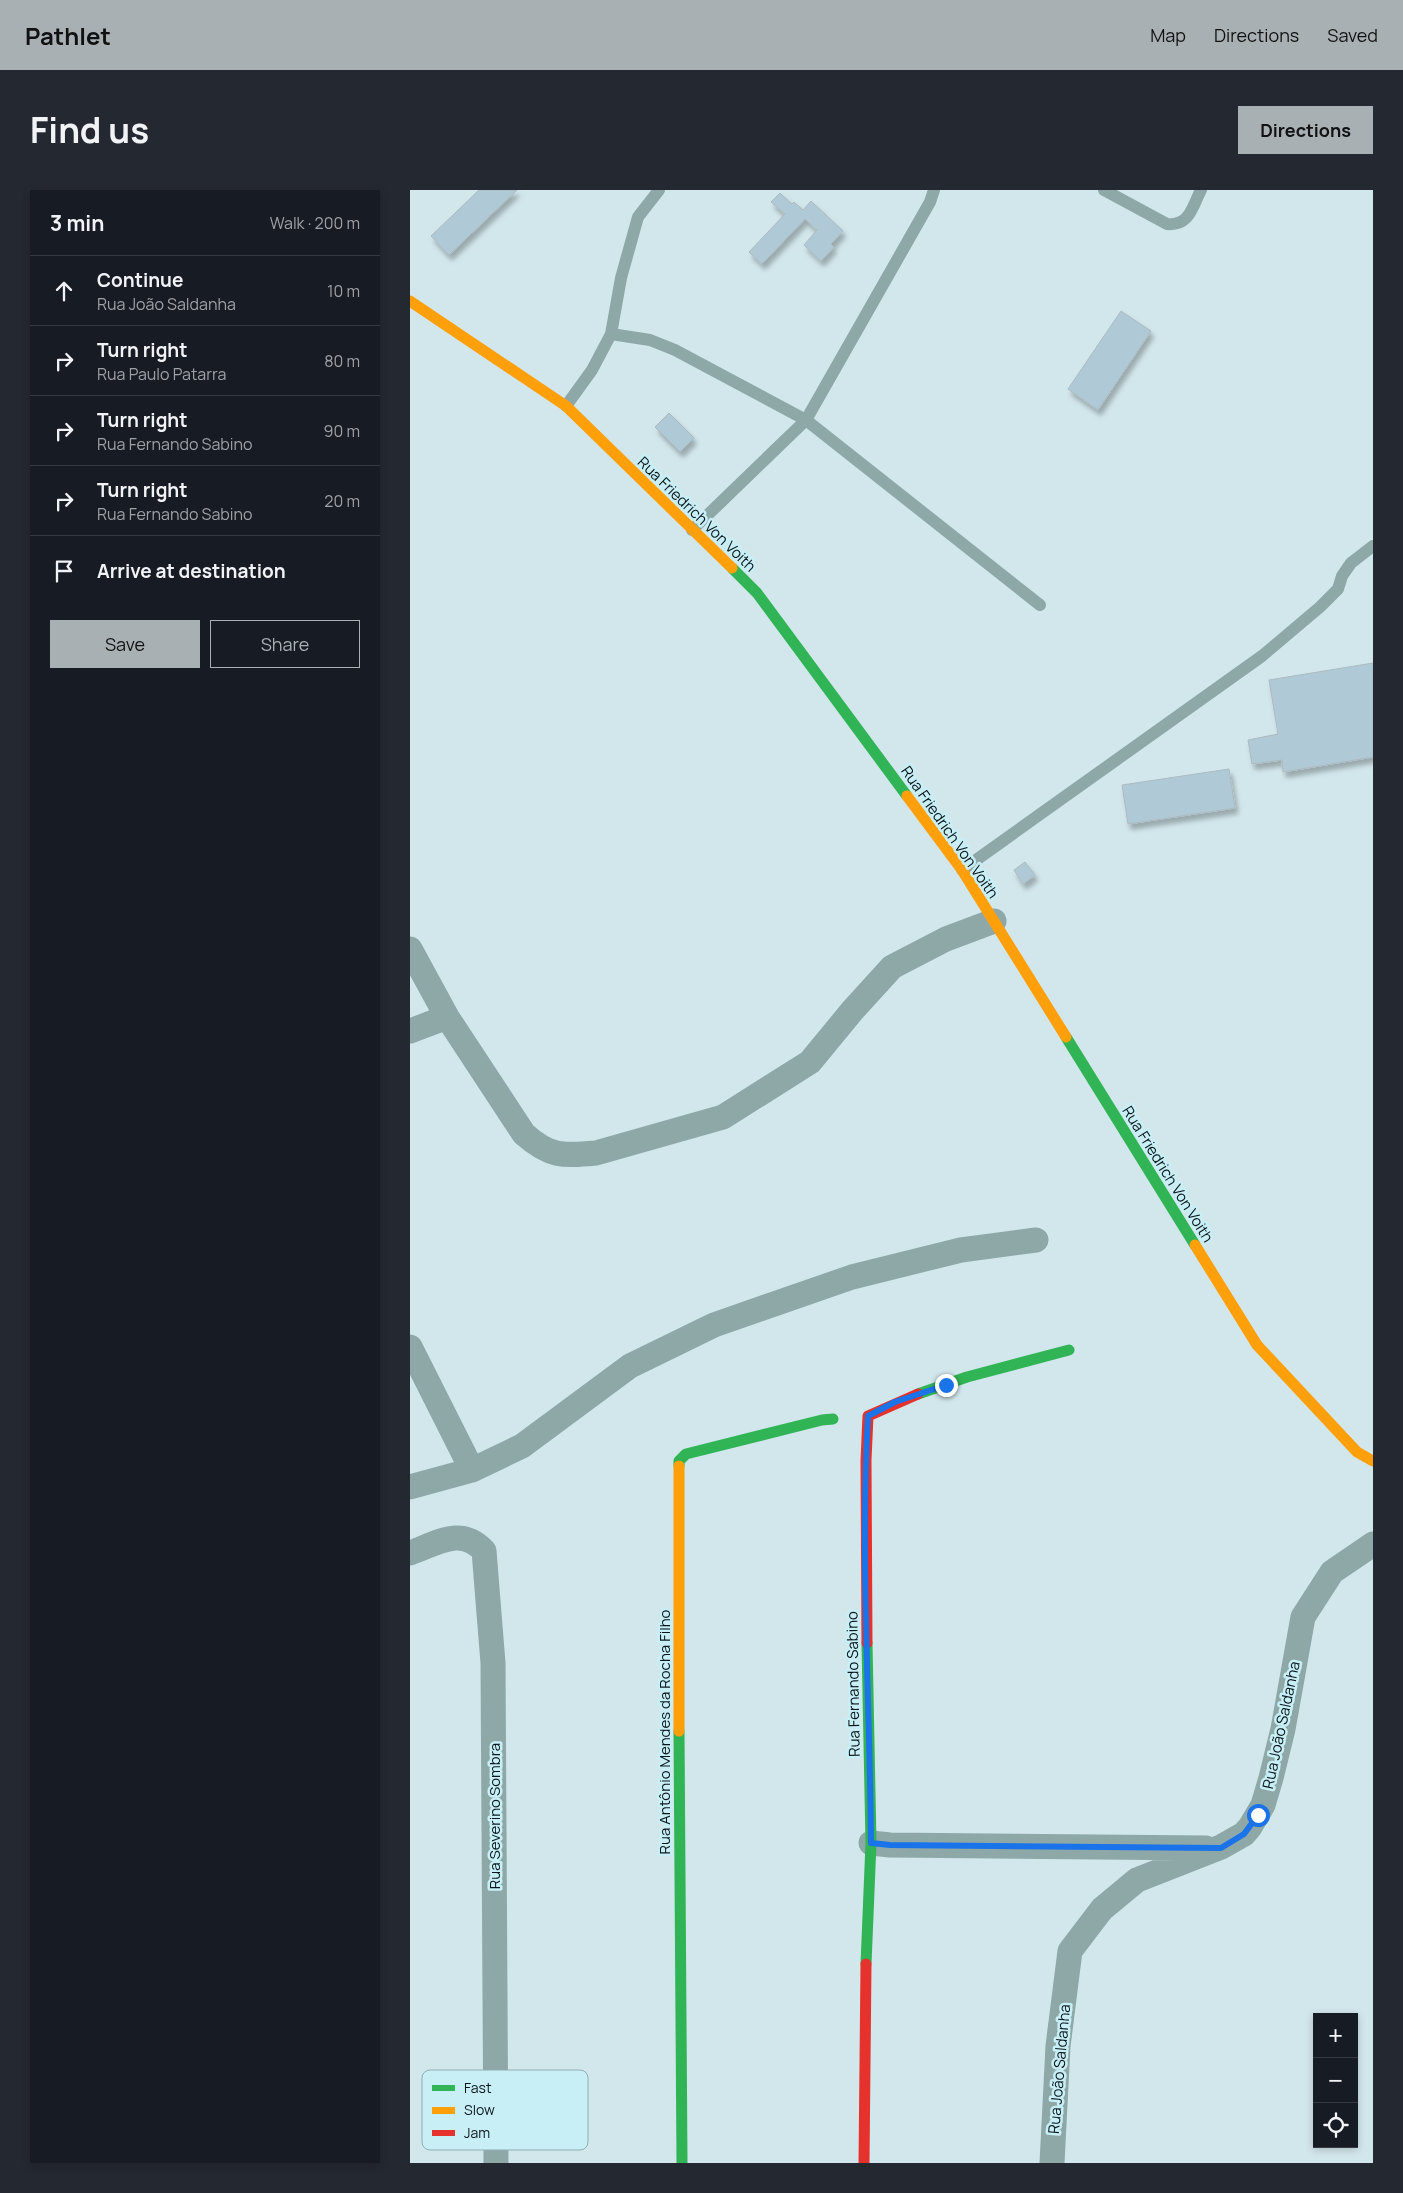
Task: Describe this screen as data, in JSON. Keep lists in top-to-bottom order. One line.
{"streets":{"street":["Rua Friedrich Von Voith","Rua Fernando Sabino","Rua João Saldanha","Rua Antônio Mendes da Rocha Filho","Rua Severino Sombra"]},"legend":["Fast","Slow","Jam"],"page":{"header":"Pathlet","nav":["Map","Directions","Saved"],"title":"Find us","buttons":["Directions",["Save","Share"]],"heading":["3 min","Walk · 200 m"],"list":[["Continue","Rua João Saldanha","10 m"],["Turn right","Rua Paulo Patarra","80 m"],["Turn right","Rua Fernando Sabino","90 m"],["Turn right","Rua Fernando Sabino","20 m"],"Arrive at destination"],"map_buttons":["+","−"]}}
